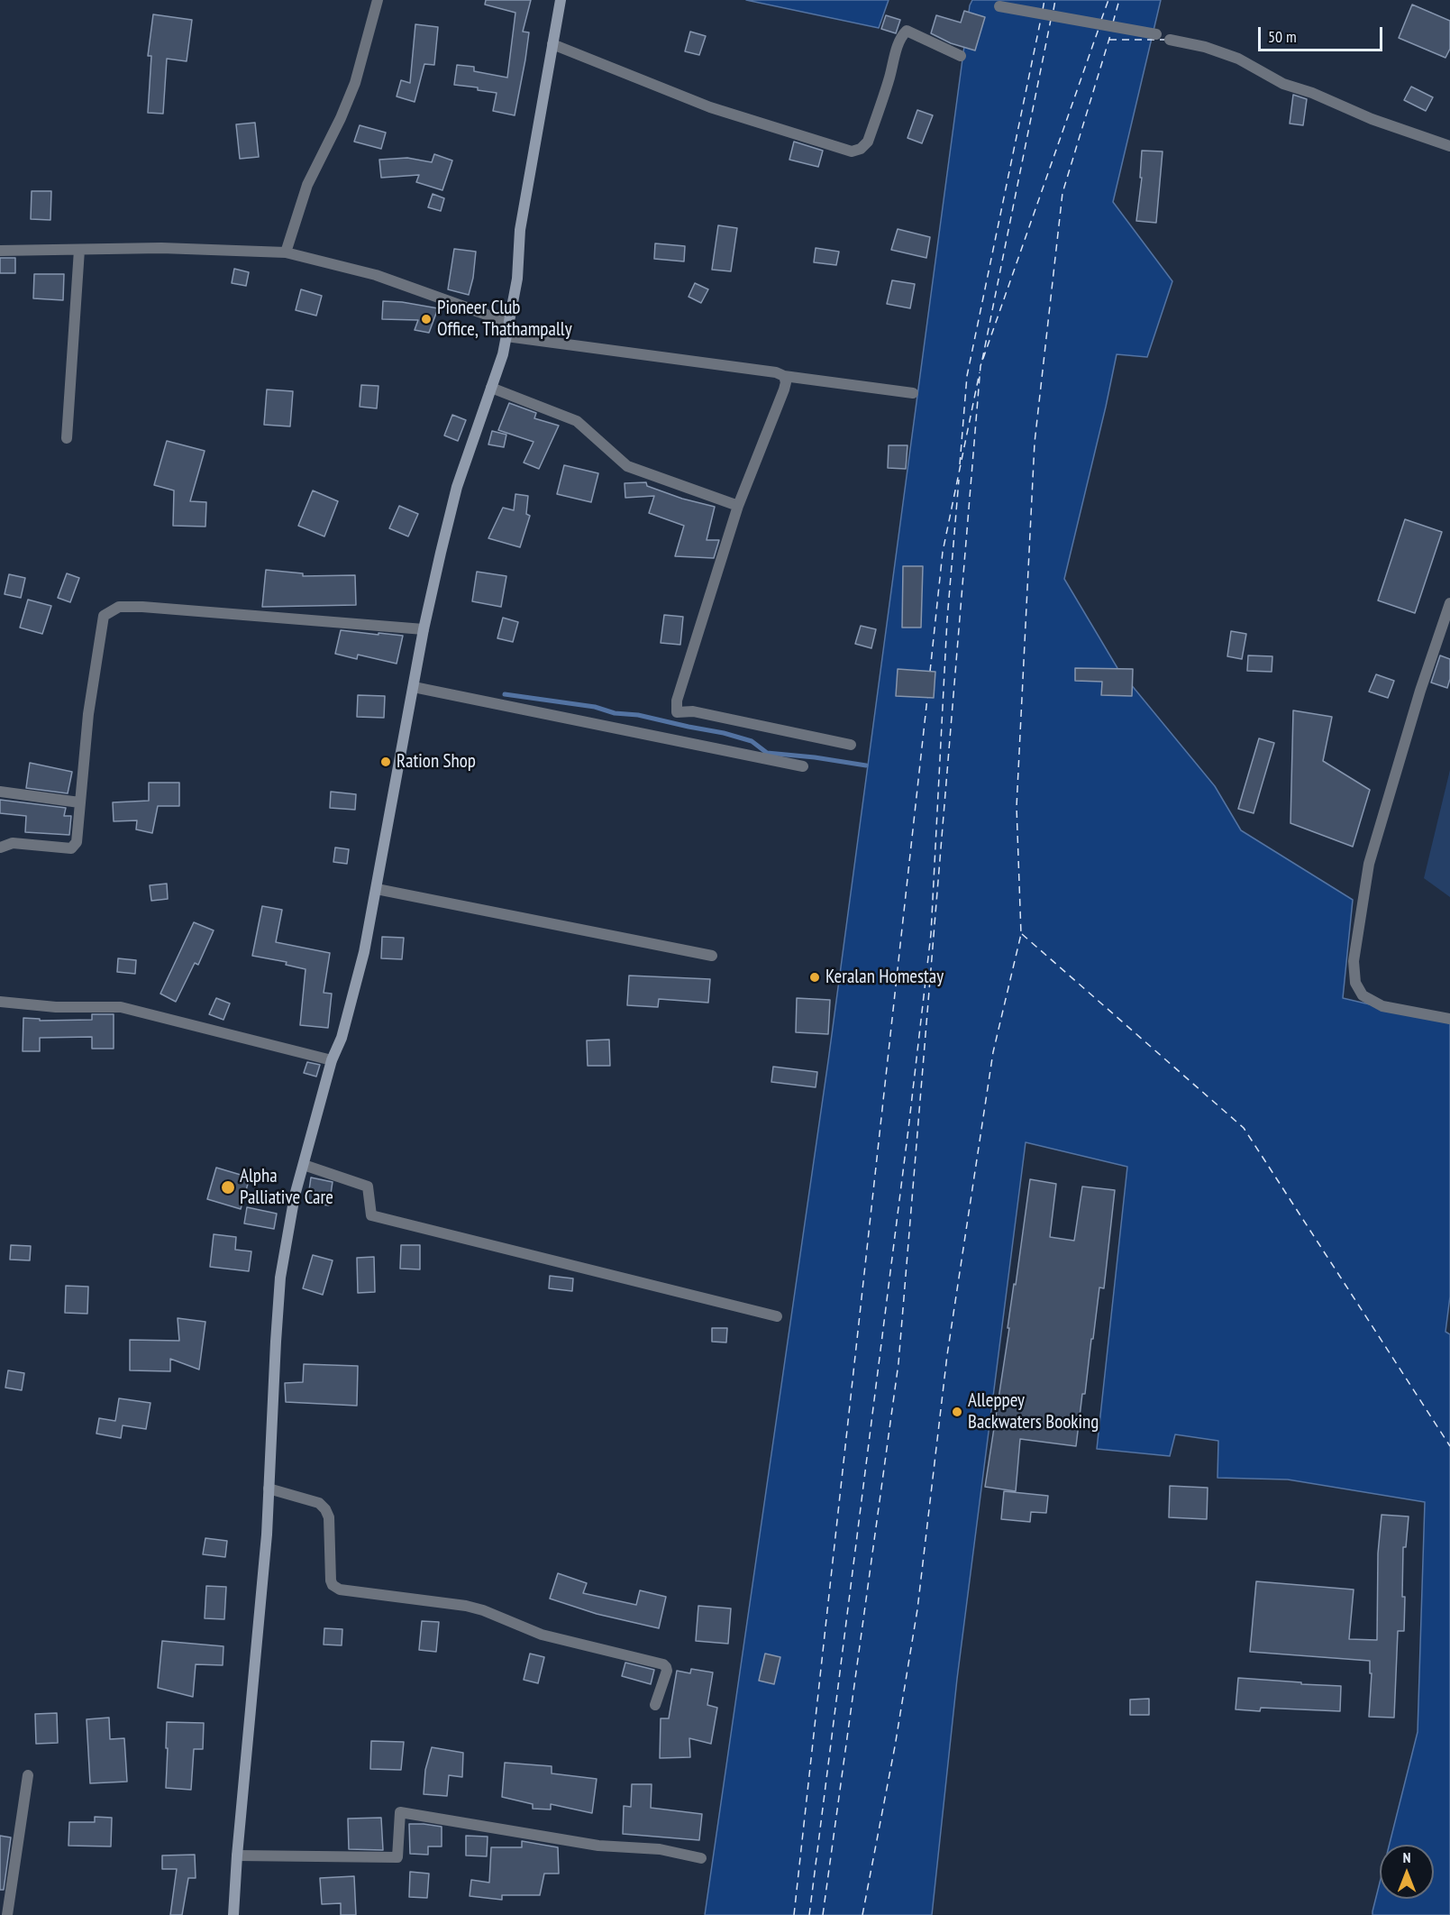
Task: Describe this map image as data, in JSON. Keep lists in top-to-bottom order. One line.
{"places":["Pioneer Club Office, Thathampally","Ration Shop","Keralan Homestay","Alpha Palliative Care","Alleppey Backwaters Booking"],"scale_bar":"50 m","north":"top"}
